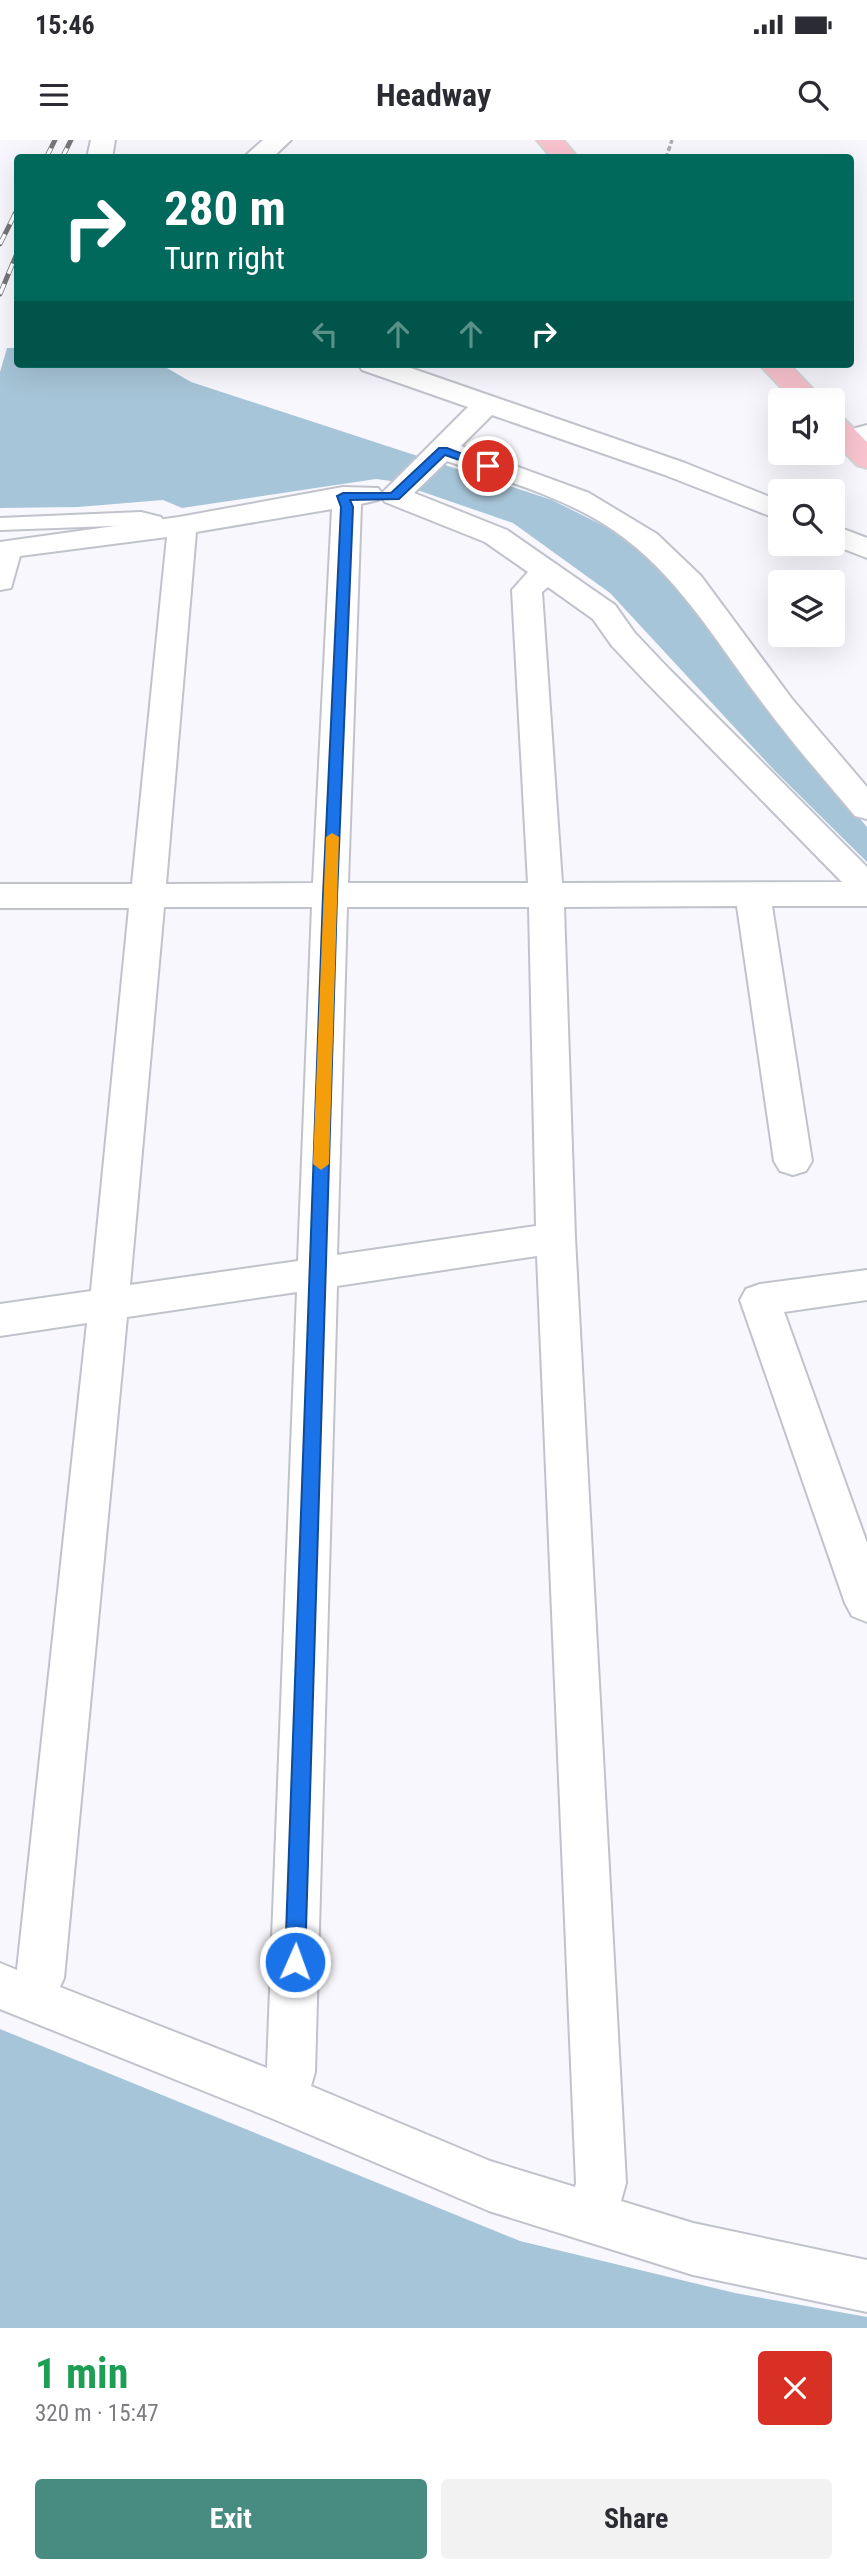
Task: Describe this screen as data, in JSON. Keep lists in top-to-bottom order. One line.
{"page":{"status":"15:46","header":"Headway","turn":["280 m","Turn right"],"heading":["1 min","320 m · 15:47"],"buttons":["Exit","Share"]}}
